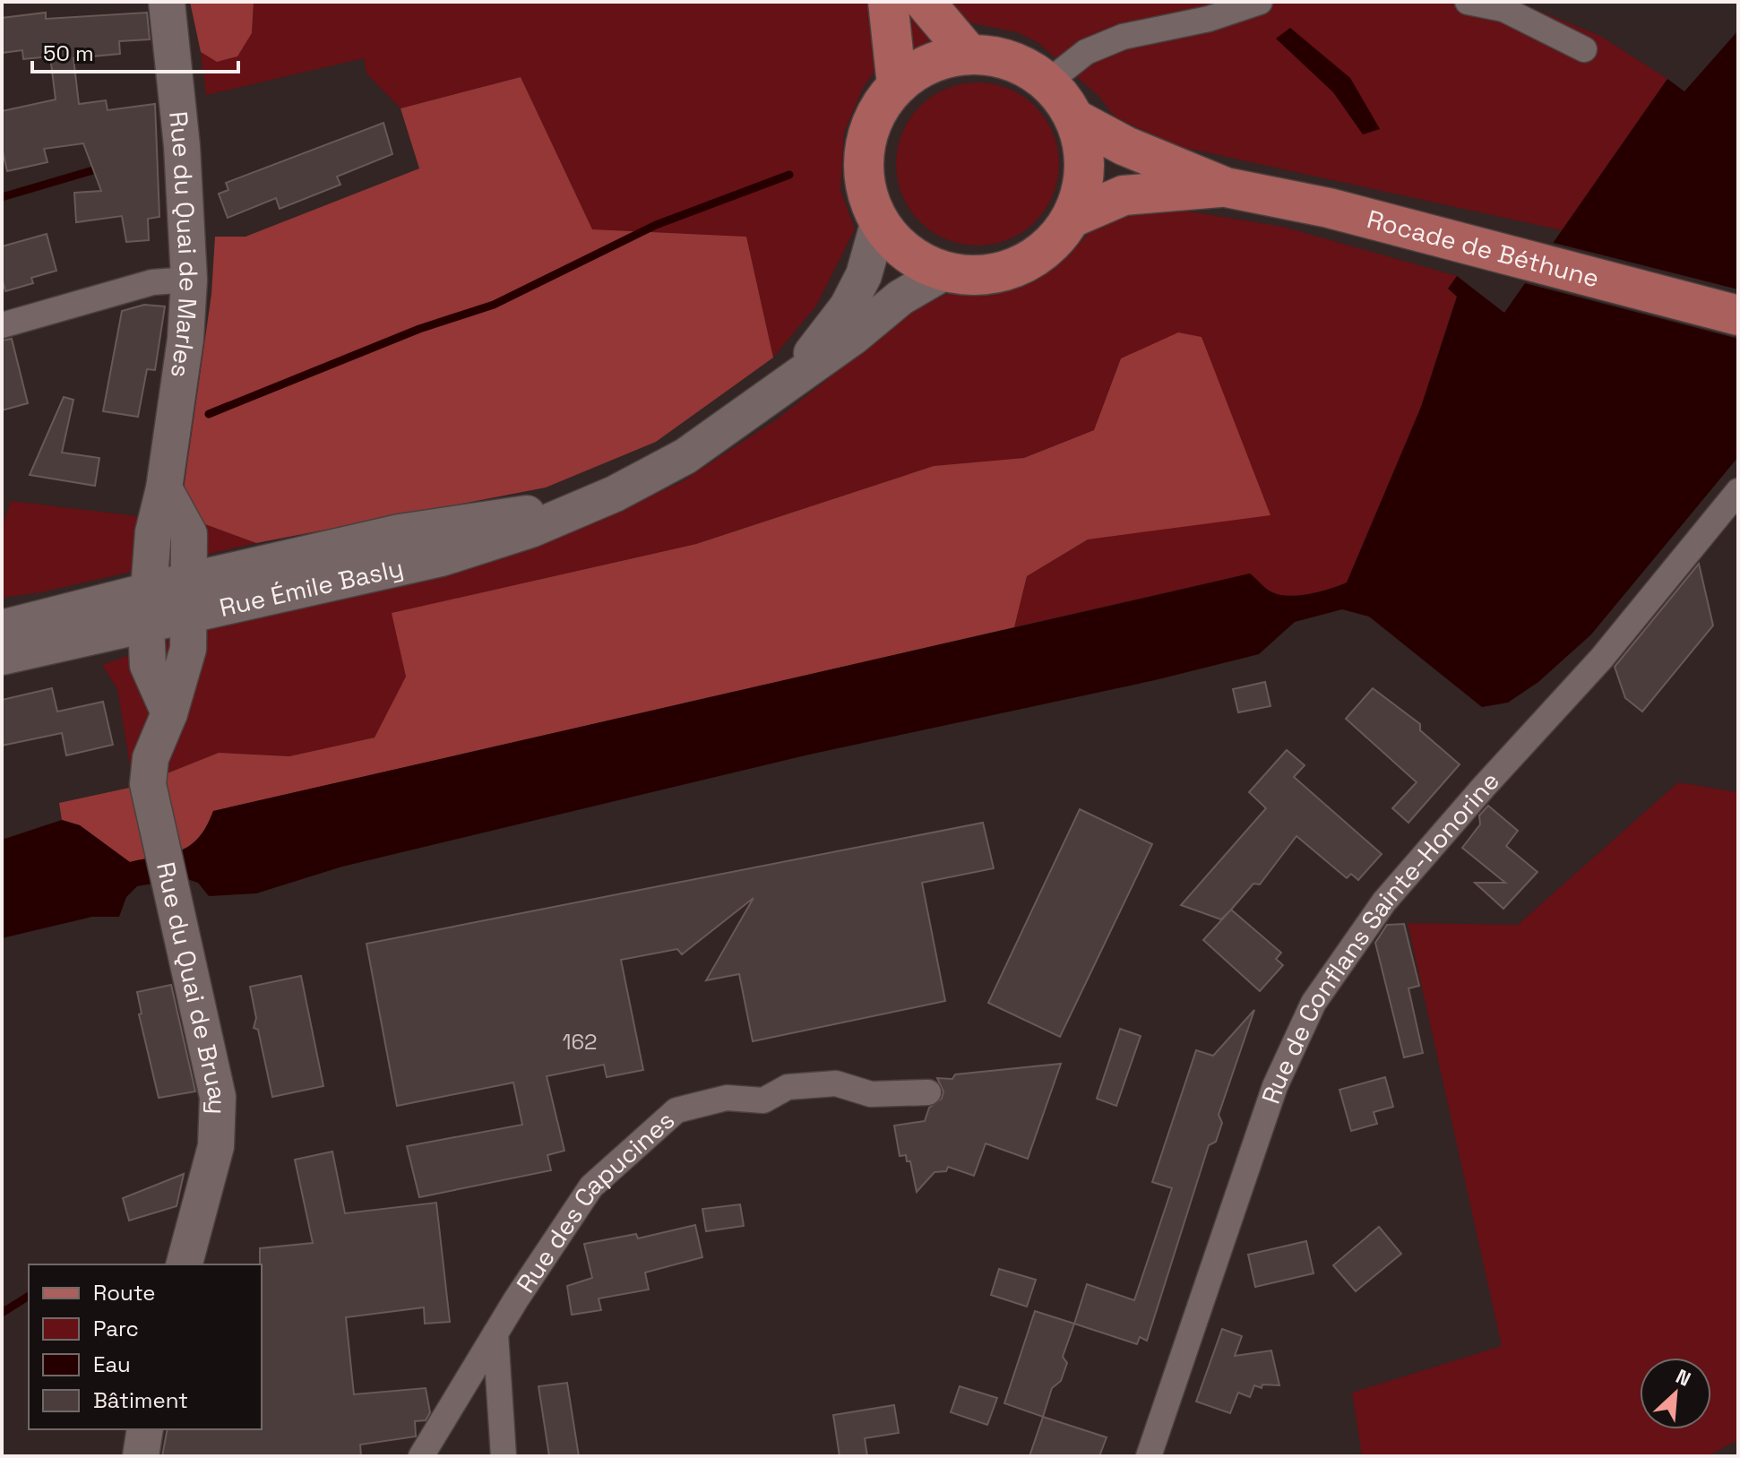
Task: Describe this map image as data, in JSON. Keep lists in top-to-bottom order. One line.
{"streets":{"main road":["Rocade de Béthune"],"street":["Rue du Quai de Marles","Rue Émile Basly","Rue de Conflans Sainte-Honorine","Rue du Quai de Bruay","Rue des Capucines"]},"crossings":[["Rue du Quai de Marles","Rue Émile Basly"],["Rue du Quai de Marles","Rue du Quai de Bruay"],["Rue Émile Basly","Rue du Quai de Bruay"]],"house_numbers":["162"],"legend":["Route","Parc","Eau","Bâtiment"],"scale_bar":"50 m","north":"top right"}
